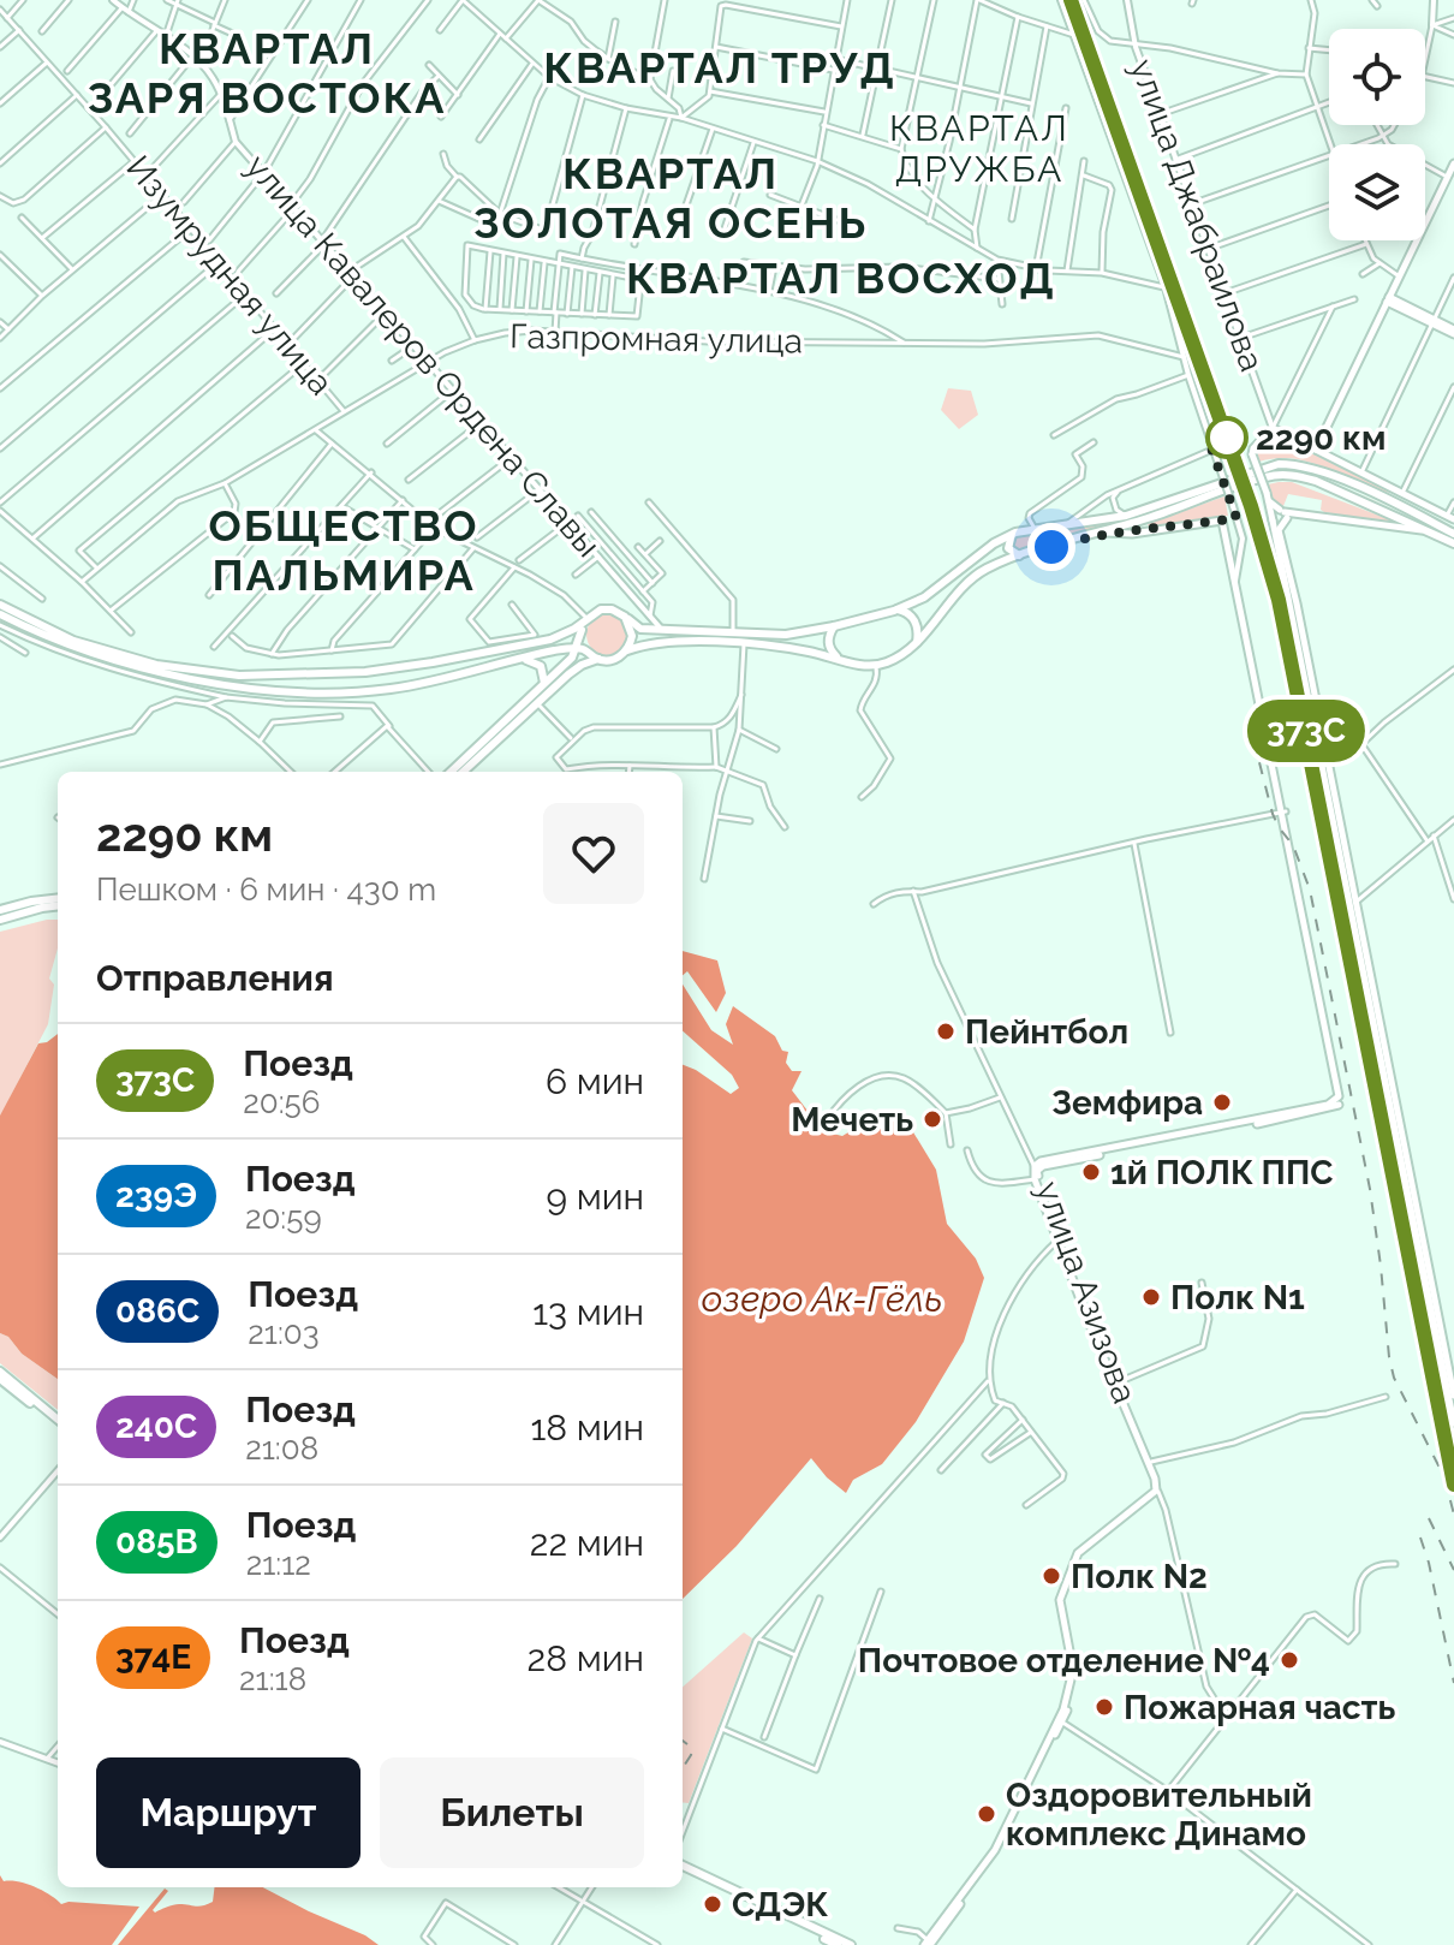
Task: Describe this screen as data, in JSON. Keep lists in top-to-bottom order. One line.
{"streets":{"main road":["улица Азизова"],"street":["улица Джабраилова","Изумрудная улица","Газпромная улица","улица Кавалеров Ордена Славы"]},"crossings":[["Изумрудная улица","Газпромная улица"],["Газпромная улица","улица Кавалеров Ордена Славы"],["Газпромная улица","улица Азизова"]],"districts":["КВАРТАЛ ЗАРЯ ВОСТОКА","КВАРТАЛ ТРУД","КВАРТАЛ ДРУЖБА","КВАРТАЛ ЗОЛОТАЯ ОСЕНЬ","КВАРТАЛ ВОСХОД","ОБЩЕСТВО ПАЛЬМИРА"],"water":["озеро Ак-Гёль"],"places":["2290 км","Пейнтбол","Земфира","Мечеть","1й ПОЛК ППС","Полк N1","Полк N2","Почтовое отделение №4","Пожарная часть","Оздоровительный комплекс Динамо","СДЭК"],"page":{"on_map":"373C","heading":[["2290 км","Пешком · 6 мин · 430 m"],"Отправления"],"list":[{"mark":"373C","name":"Поезд","note":"20:56","value":"6 мин"},{"mark":"239Э","name":"Поезд","note":"20:59","value":"9 мин"},{"mark":"086С","name":"Поезд","note":"21:03","value":"13 мин"},{"mark":"240С","name":"Поезд","note":"21:08","value":"18 мин"},{"mark":"085В","name":"Поезд","note":"21:12","value":"22 мин"},{"mark":"374Е","name":"Поезд","note":"21:18","value":"28 мин"}],"buttons":["Маршрут","Билеты"]}}
